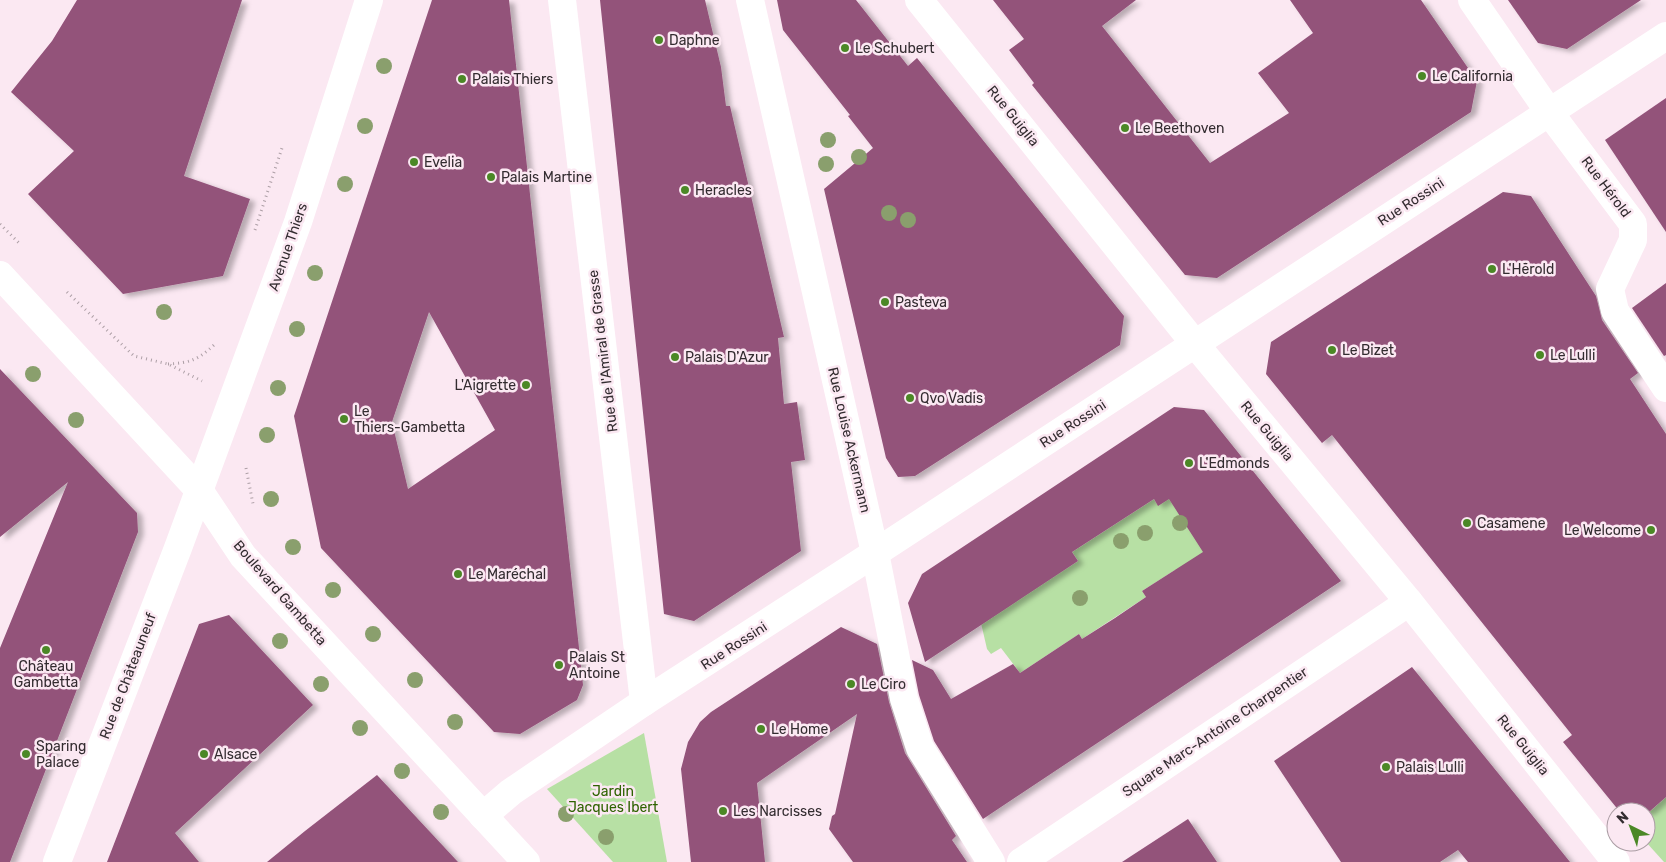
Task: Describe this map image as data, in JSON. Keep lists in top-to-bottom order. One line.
{"streets":{"street":["Rue Guiglia","Rue Hérold","Rue Rossini","Avenue Thiers","Rue de l'Amiral de Grasse","Rue Louise Ackermann","Boulevard Gambetta","Rue de Châteauneuf","Square Marc-Antoine Charpentier"]},"crossings":[["Rue Guiglia","Rue Rossini"],["Rue Guiglia","Square Marc-Antoine Charpentier"],["Rue Hérold","Rue Rossini"],["Rue Rossini","Rue de l'Amiral de Grasse"],["Rue Rossini","Rue Louise Ackermann"],["Rue Rossini","Boulevard Gambetta"],["Avenue Thiers","Boulevard Gambetta"],["Avenue Thiers","Rue de Châteauneuf"],["Boulevard Gambetta","Rue de Châteauneuf"]],"parks":["Jardin Jacques Ibert"],"places":["Daphne","Le Schubert","Le California","Palais Thiers","Le Beethoven","Evelia","Palais Martine","Heracles","L'Hērold","Pasteva","Le Bizet","Le Lulli","Palais D'Azur","L'Aigrette","Qvo Vadis","Le Thiers-Gambetta","L'Edmonds","Casamene","Le Welcome","Le Maréchal","Château Gambetta","Palais St Antoine","Le Ciro","Le Home","Sparing Palace","Alsace","Palais Lulli","Les Narcisses"],"north":"top left"}
